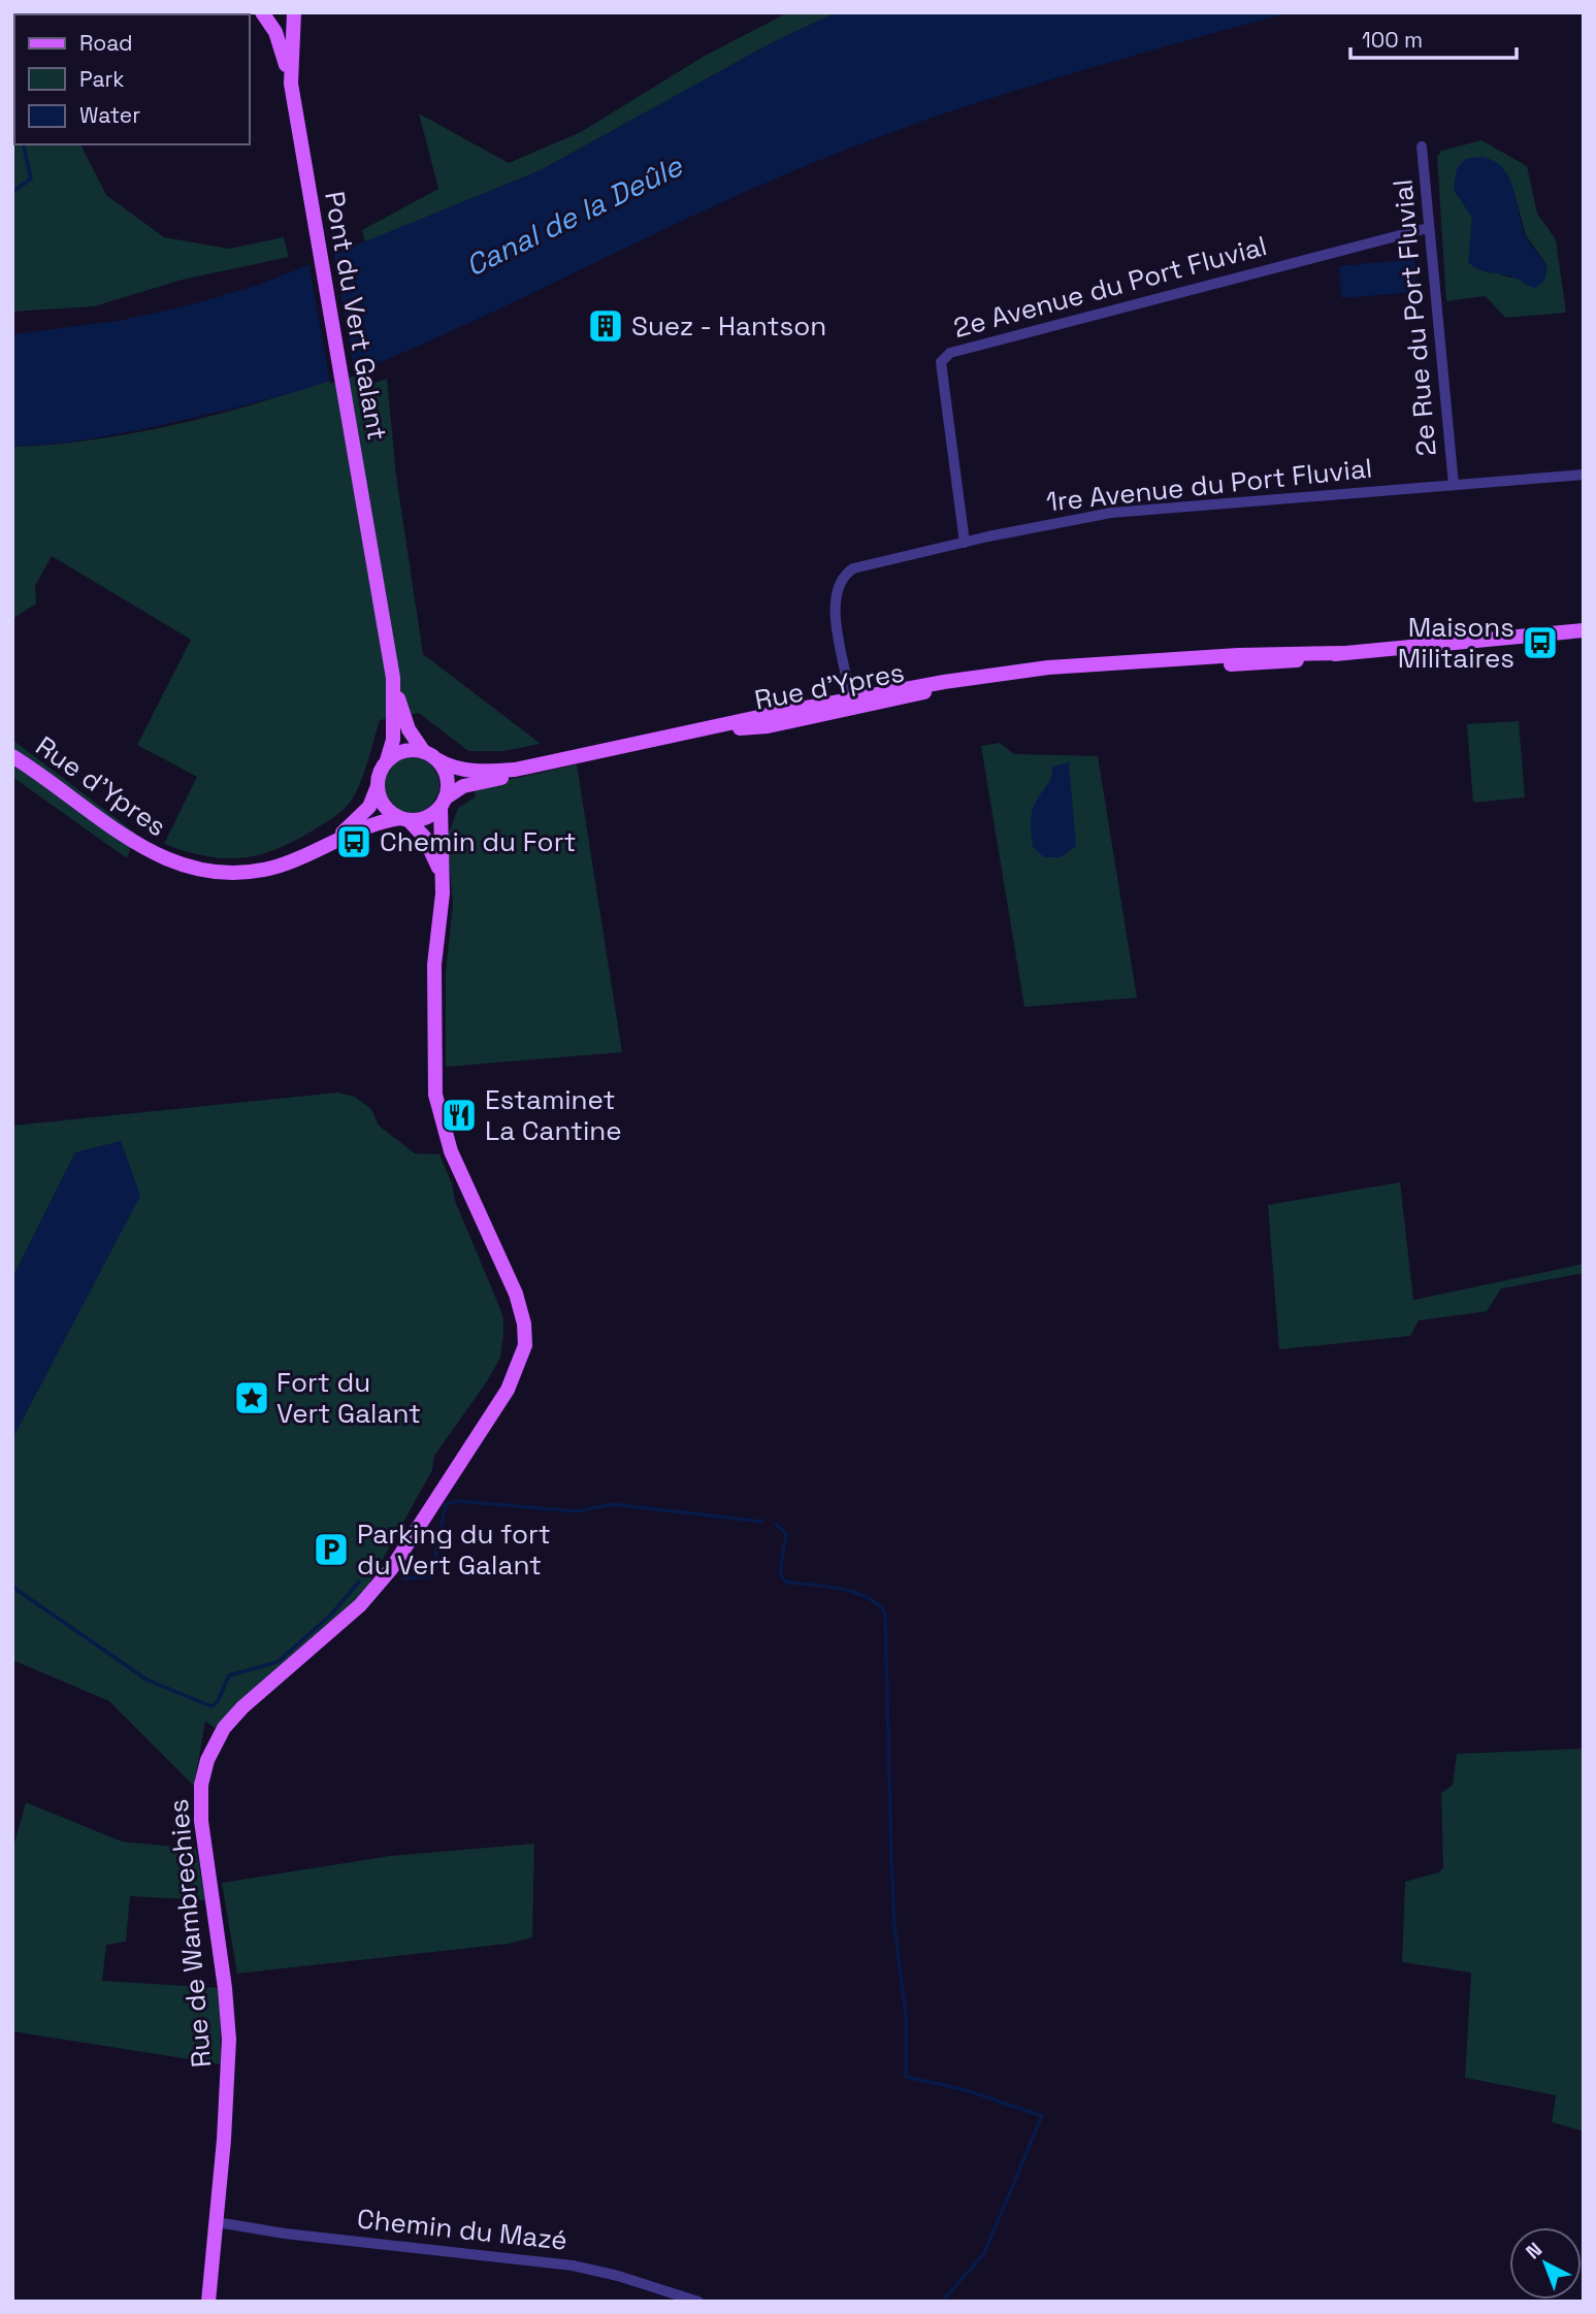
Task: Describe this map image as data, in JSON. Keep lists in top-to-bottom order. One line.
{"streets":{"main road":["Pont du Vert Galant","Rue d'Ypres","Rue de Wambrechies"],"street":["2e Avenue du Port Fluvial","2e Rue du Port Fluvial","1re Avenue du Port Fluvial","Chemin du Mazé"]},"crossings":[["2e Avenue du Port Fluvial","2e Rue du Port Fluvial"],["2e Avenue du Port Fluvial","1re Avenue du Port Fluvial"],["2e Rue du Port Fluvial","1re Avenue du Port Fluvial"],["1re Avenue du Port Fluvial","Rue d'Ypres"],["Rue d'Ypres","Rue de Wambrechies"],["Rue de Wambrechies","Chemin du Mazé"]],"water":["Canal de la Deûle"],"places":{"building":["Suez - Hantson"],"bus stop":["Maisons Militaires","Chemin du Fort"],"restaurant":["Estaminet La Cantine"],"place":["Fort du Vert Galant"],"parking":["Parking du fort du Vert Galant"]},"legend":["Road","Park","Water"],"scale_bar":"100 m","north":"top left"}
